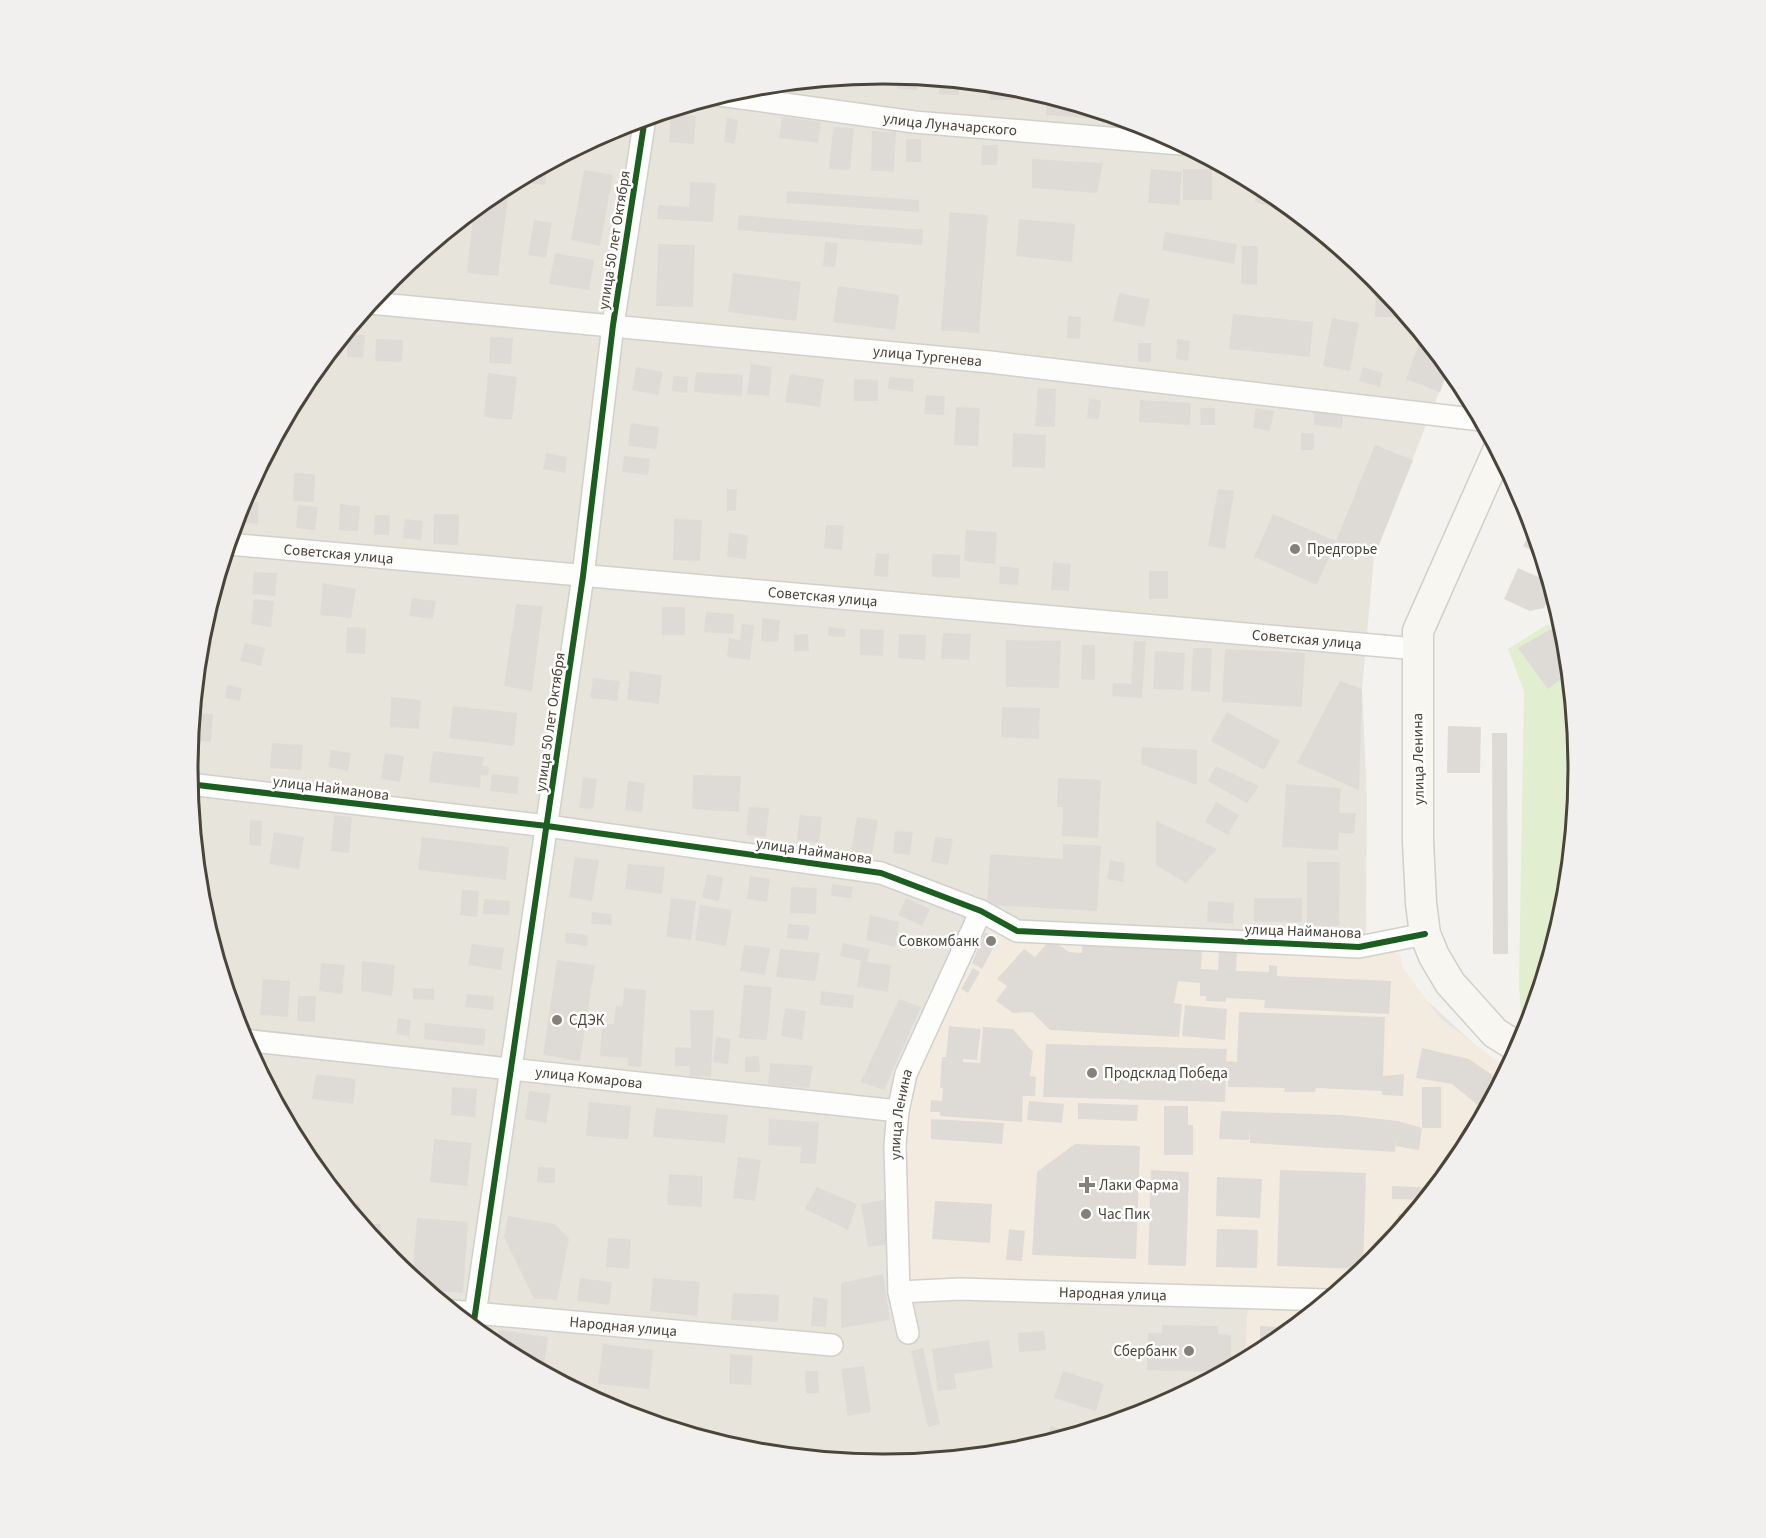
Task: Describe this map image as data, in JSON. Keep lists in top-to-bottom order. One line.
{"streets":{"street":["улица Луначарского","улица 50 лет Октября","улица Тургенева","Советская улица","улица Ленина","улица Найманова","улица Комарова","Народная улица"]},"crossings":[["улица 50 лет Октября","улица Тургенева"],["улица 50 лет Октября","Советская улица"],["улица 50 лет Октября","улица Найманова"],["улица 50 лет Октября","улица Комарова"],["Советская улица","улица Ленина"],["улица Ленина","улица Найманова"],["улица Ленина","улица Комарова"],["улица Ленина","Народная улица"]],"places":{"other":["Предгорье","Совкомбанк","СДЭК","Продсклад Победа","Час Пик","Сбербанк"],"health":["Лаки Фарма"]}}
